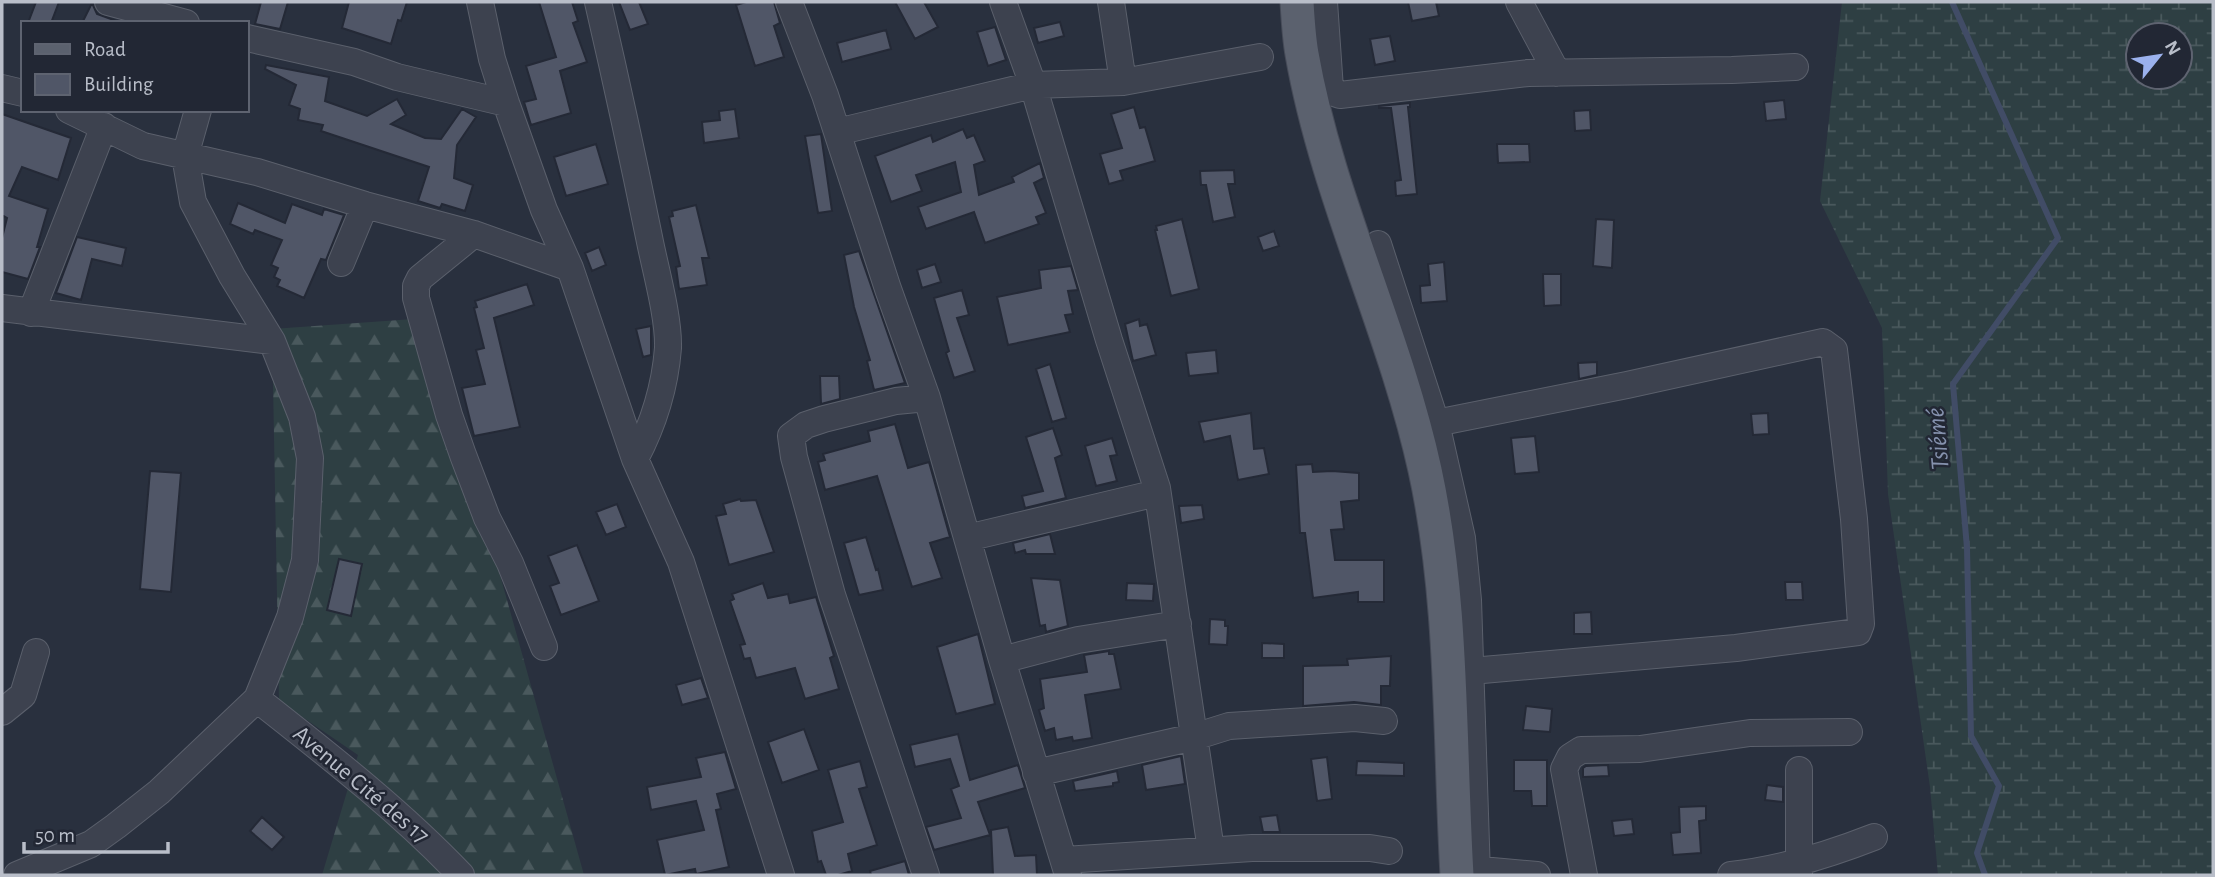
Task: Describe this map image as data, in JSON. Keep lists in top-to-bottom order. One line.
{"streets":{"street":["Avenue Cité des 17"]},"water":["Tsiémé"],"legend":["Road","Building"],"scale_bar":"50 m","north":"top right"}
